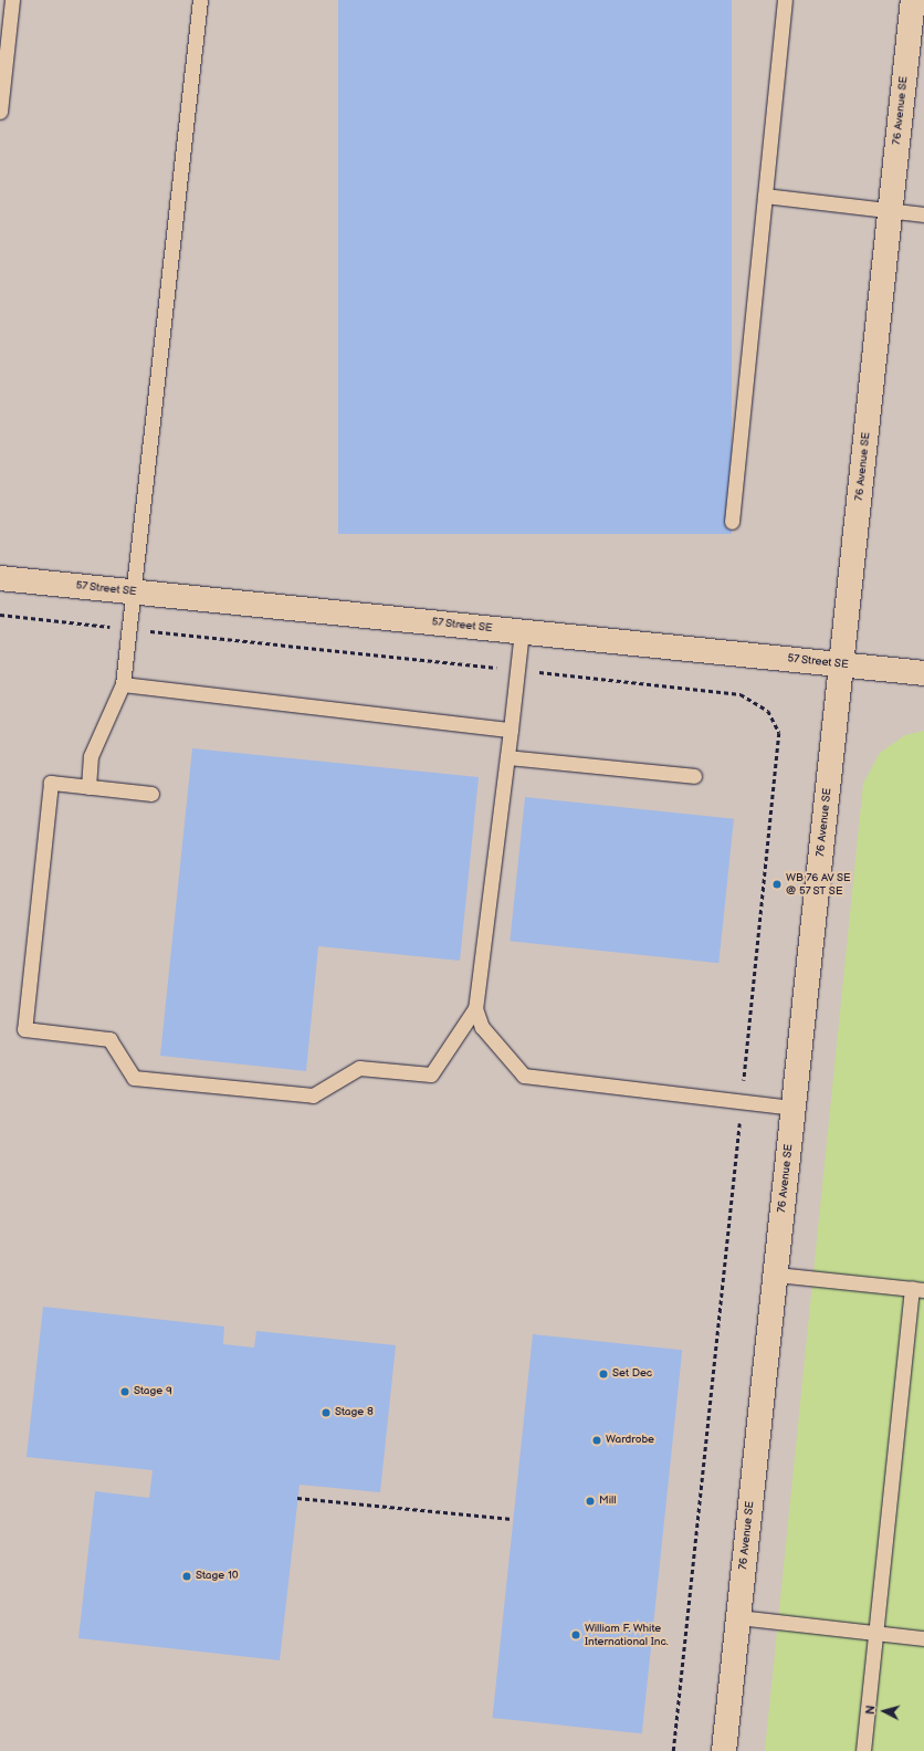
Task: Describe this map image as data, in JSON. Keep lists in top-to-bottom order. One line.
{"streets":{"street":["76 Avenue SE","57 Street SE"]},"crossings":[["76 Avenue SE","57 Street SE"]],"places":["WB 76 AV SE @ 57 ST SE","Set Dec","Stage 9","Stage 8","Wardrobe","Mill","Stage 10","William F. White International Inc."],"north":"left"}
